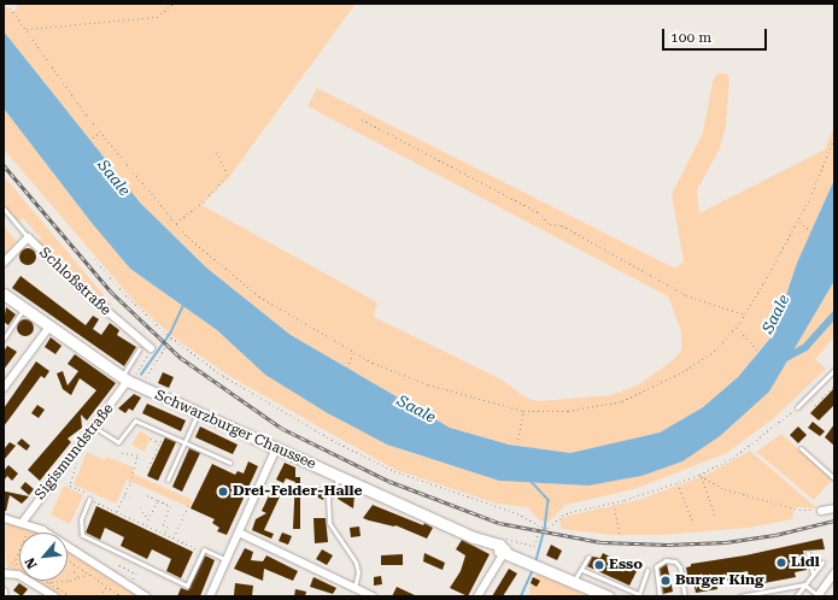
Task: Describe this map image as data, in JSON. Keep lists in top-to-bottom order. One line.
{"streets":{"main road":["Schwarzburger Chaussee"],"street":["Schloßstraße","Sigismundstraße"]},"crossings":[["Schwarzburger Chaussee","Sigismundstraße"]],"water":["Saale"],"places":["Drei-Felder-Halle","Lidl","Esso","Burger King"],"scale_bar":"100 m","north":"bottom left"}
